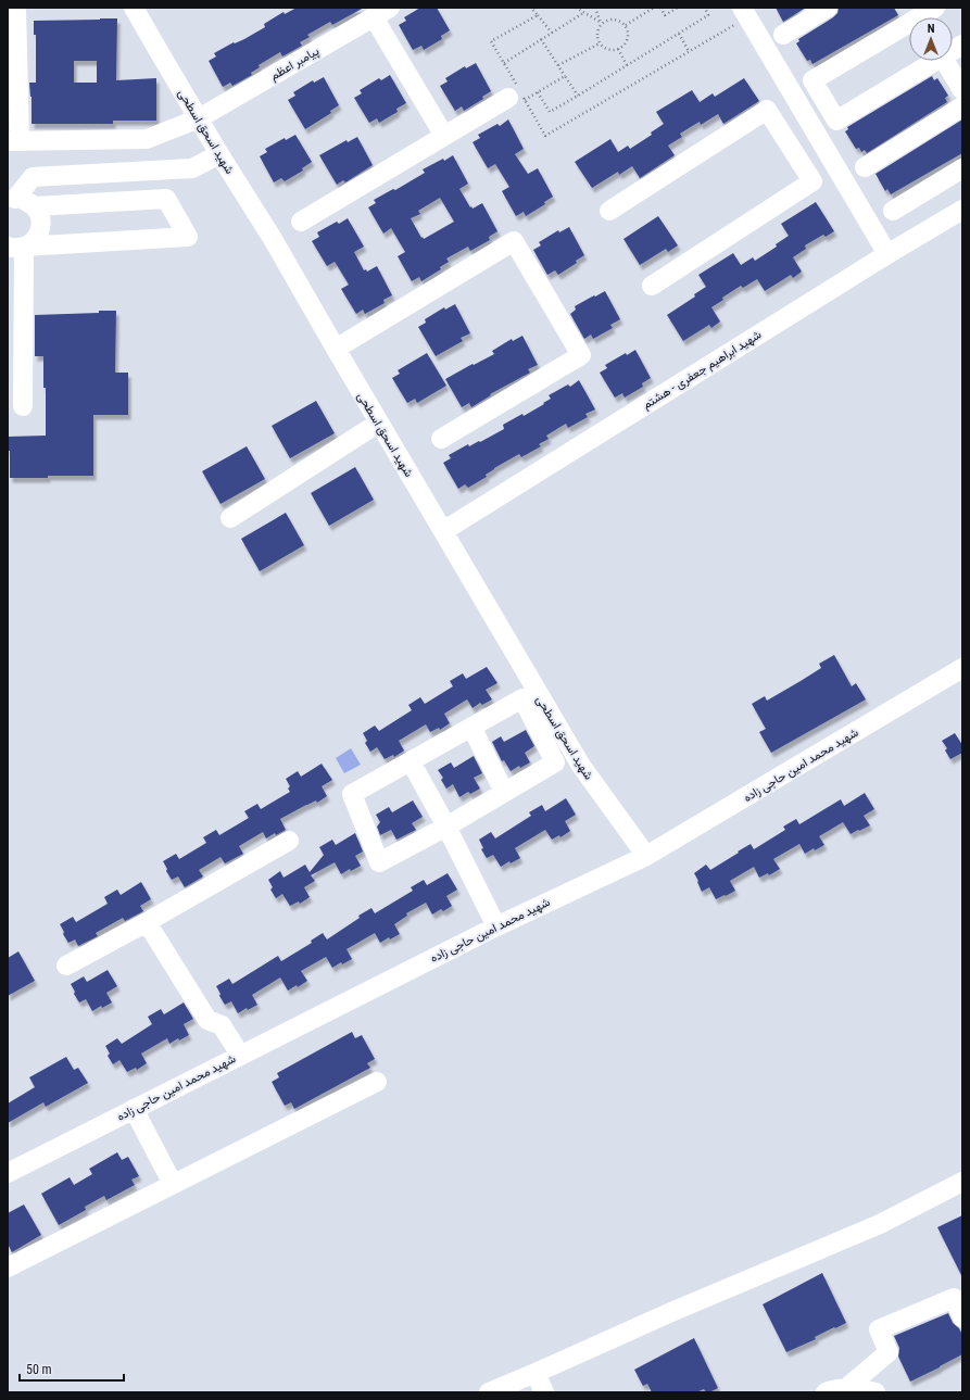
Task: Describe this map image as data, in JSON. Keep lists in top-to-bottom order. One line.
{"streets":{"street":["پیامبر اعظم","شهید اسحق اسطحی","شهید ابراهیم جعفری - هشتم","شهید محمد امین حاجی زاده"]},"crossings":[["پیامبر اعظم","شهید اسحق اسطحی"],["شهید اسحق اسطحی","شهید ابراهیم جعفری - هشتم"],["شهید اسحق اسطحی","شهید محمد امین حاجی زاده"]],"scale_bar":"50 m","north":"top"}
